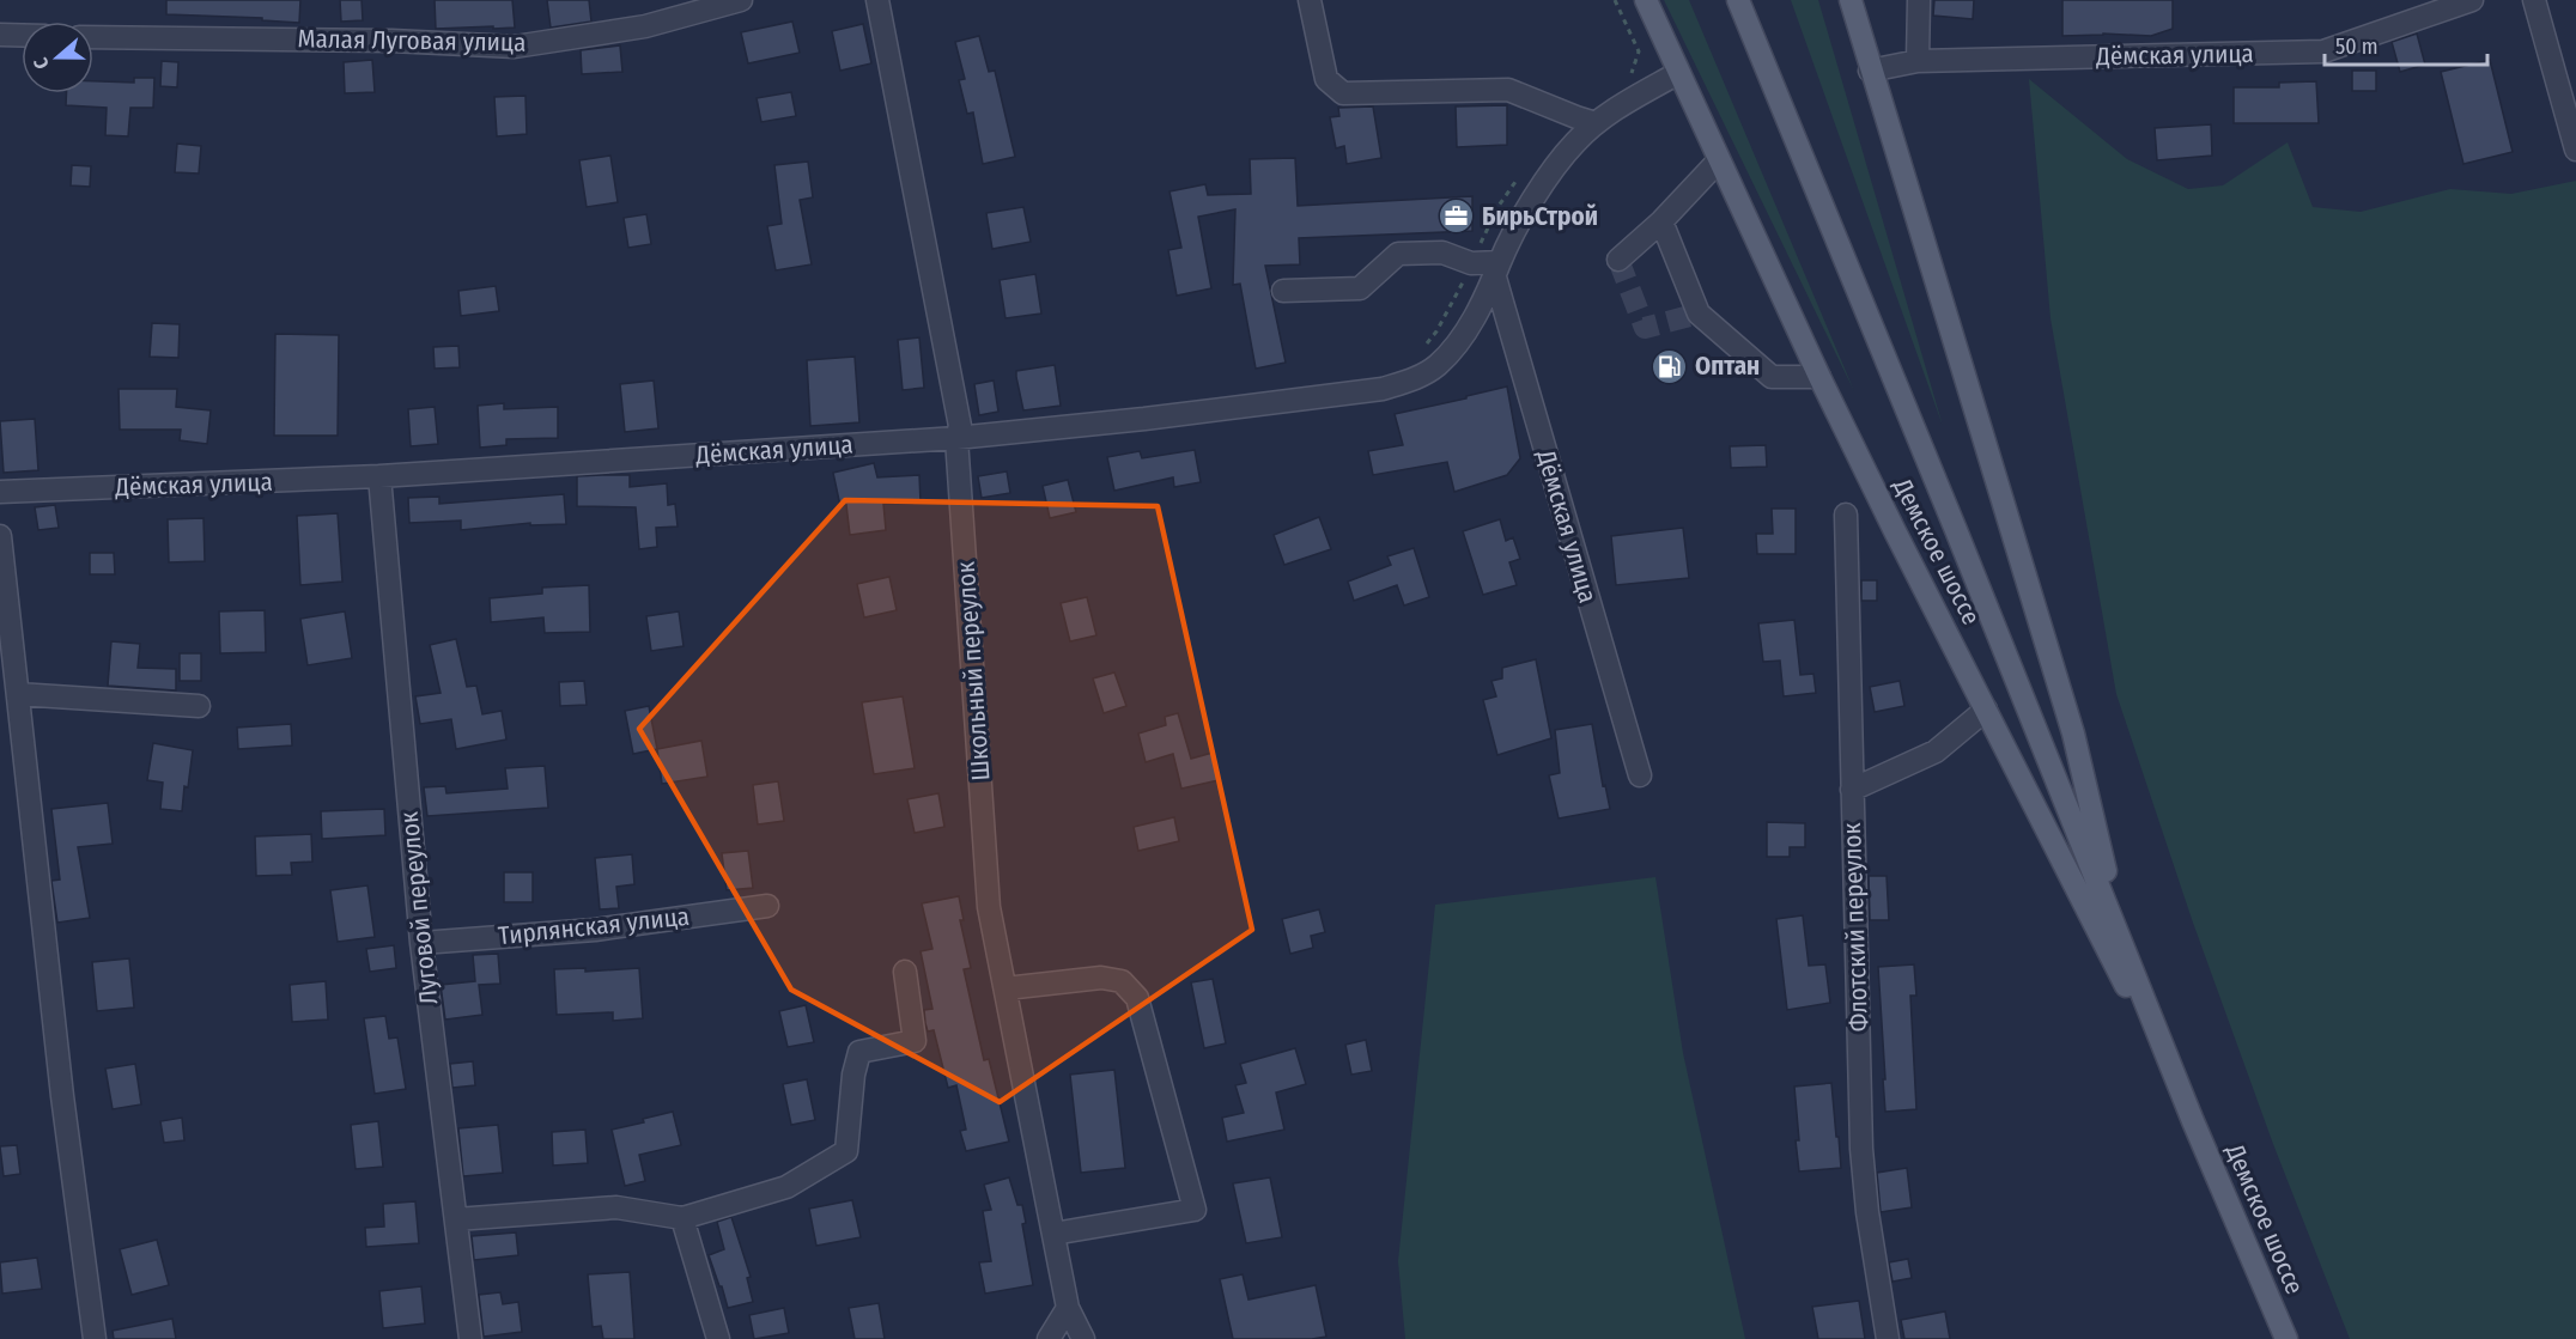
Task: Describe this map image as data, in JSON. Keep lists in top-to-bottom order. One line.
{"streets":{"main road":["Демское шоссе"],"street":["Малая Луговая улица","Дёмская улица","Школьный переулок","Луговой переулок","Тирлянская улица","Флотский переулок"]},"crossings":[["Дёмская улица","Демское шоссе"],["Дёмская улица","Школьный переулок"],["Дёмская улица","Луговой переулок"],["Луговой переулок","Тирлянская улица"]],"places":{"office":["БирьСтрой"],"fuel station":["Оптан"]},"scale_bar":"50 m","north":"left"}
